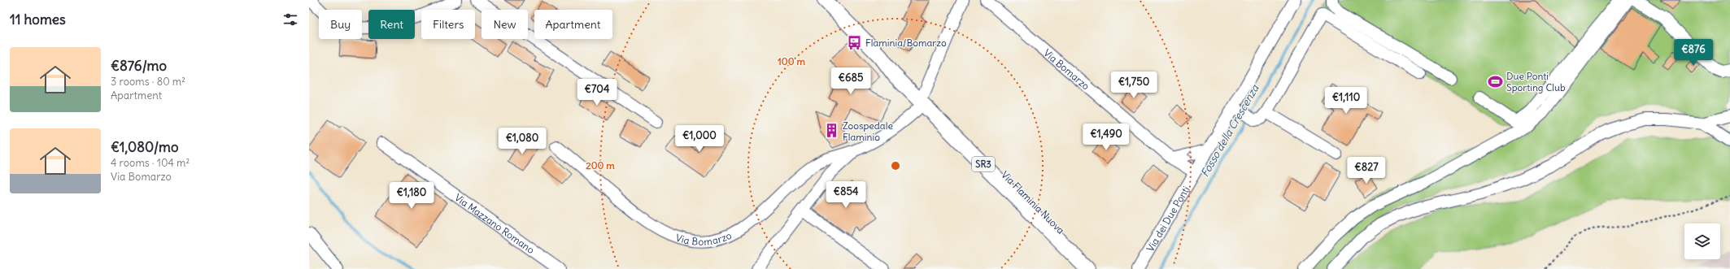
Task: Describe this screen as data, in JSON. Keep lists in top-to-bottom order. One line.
{"streets":{"main road":["SR3","Via Flaminia Nuova"],"street":["Via Bomarzo","Via dei Due Ponti","Via Mazzano Romano"]},"crossings":[["Via Bomarzo","Via Flaminia Nuova"],["Via Bomarzo","Via dei Due Ponti"]],"water":["Fosso della Crescenza"],"places":{"bus stop":["Flaminia/Bomarzo"],"sports":["Due Ponti Sporting Club"],"building":["Zoospedale Flaminio"]},"page":{"heading":"11 homes","chip":["Buy","Rent","Filters","New","Apartment"],"list":[{"name":"€876/mo","note":"3 rooms · 80 m² · Apartment"},{"name":"€1,080/mo","note":"4 rooms · 104 m² · Via Bomarzo"}],"price":["€876","€685","€1,750","€704","€1,110","€1,490","€1,000","€1,080","€827","€854","€1,180"]},"rings":["100 m","200 m"]}
